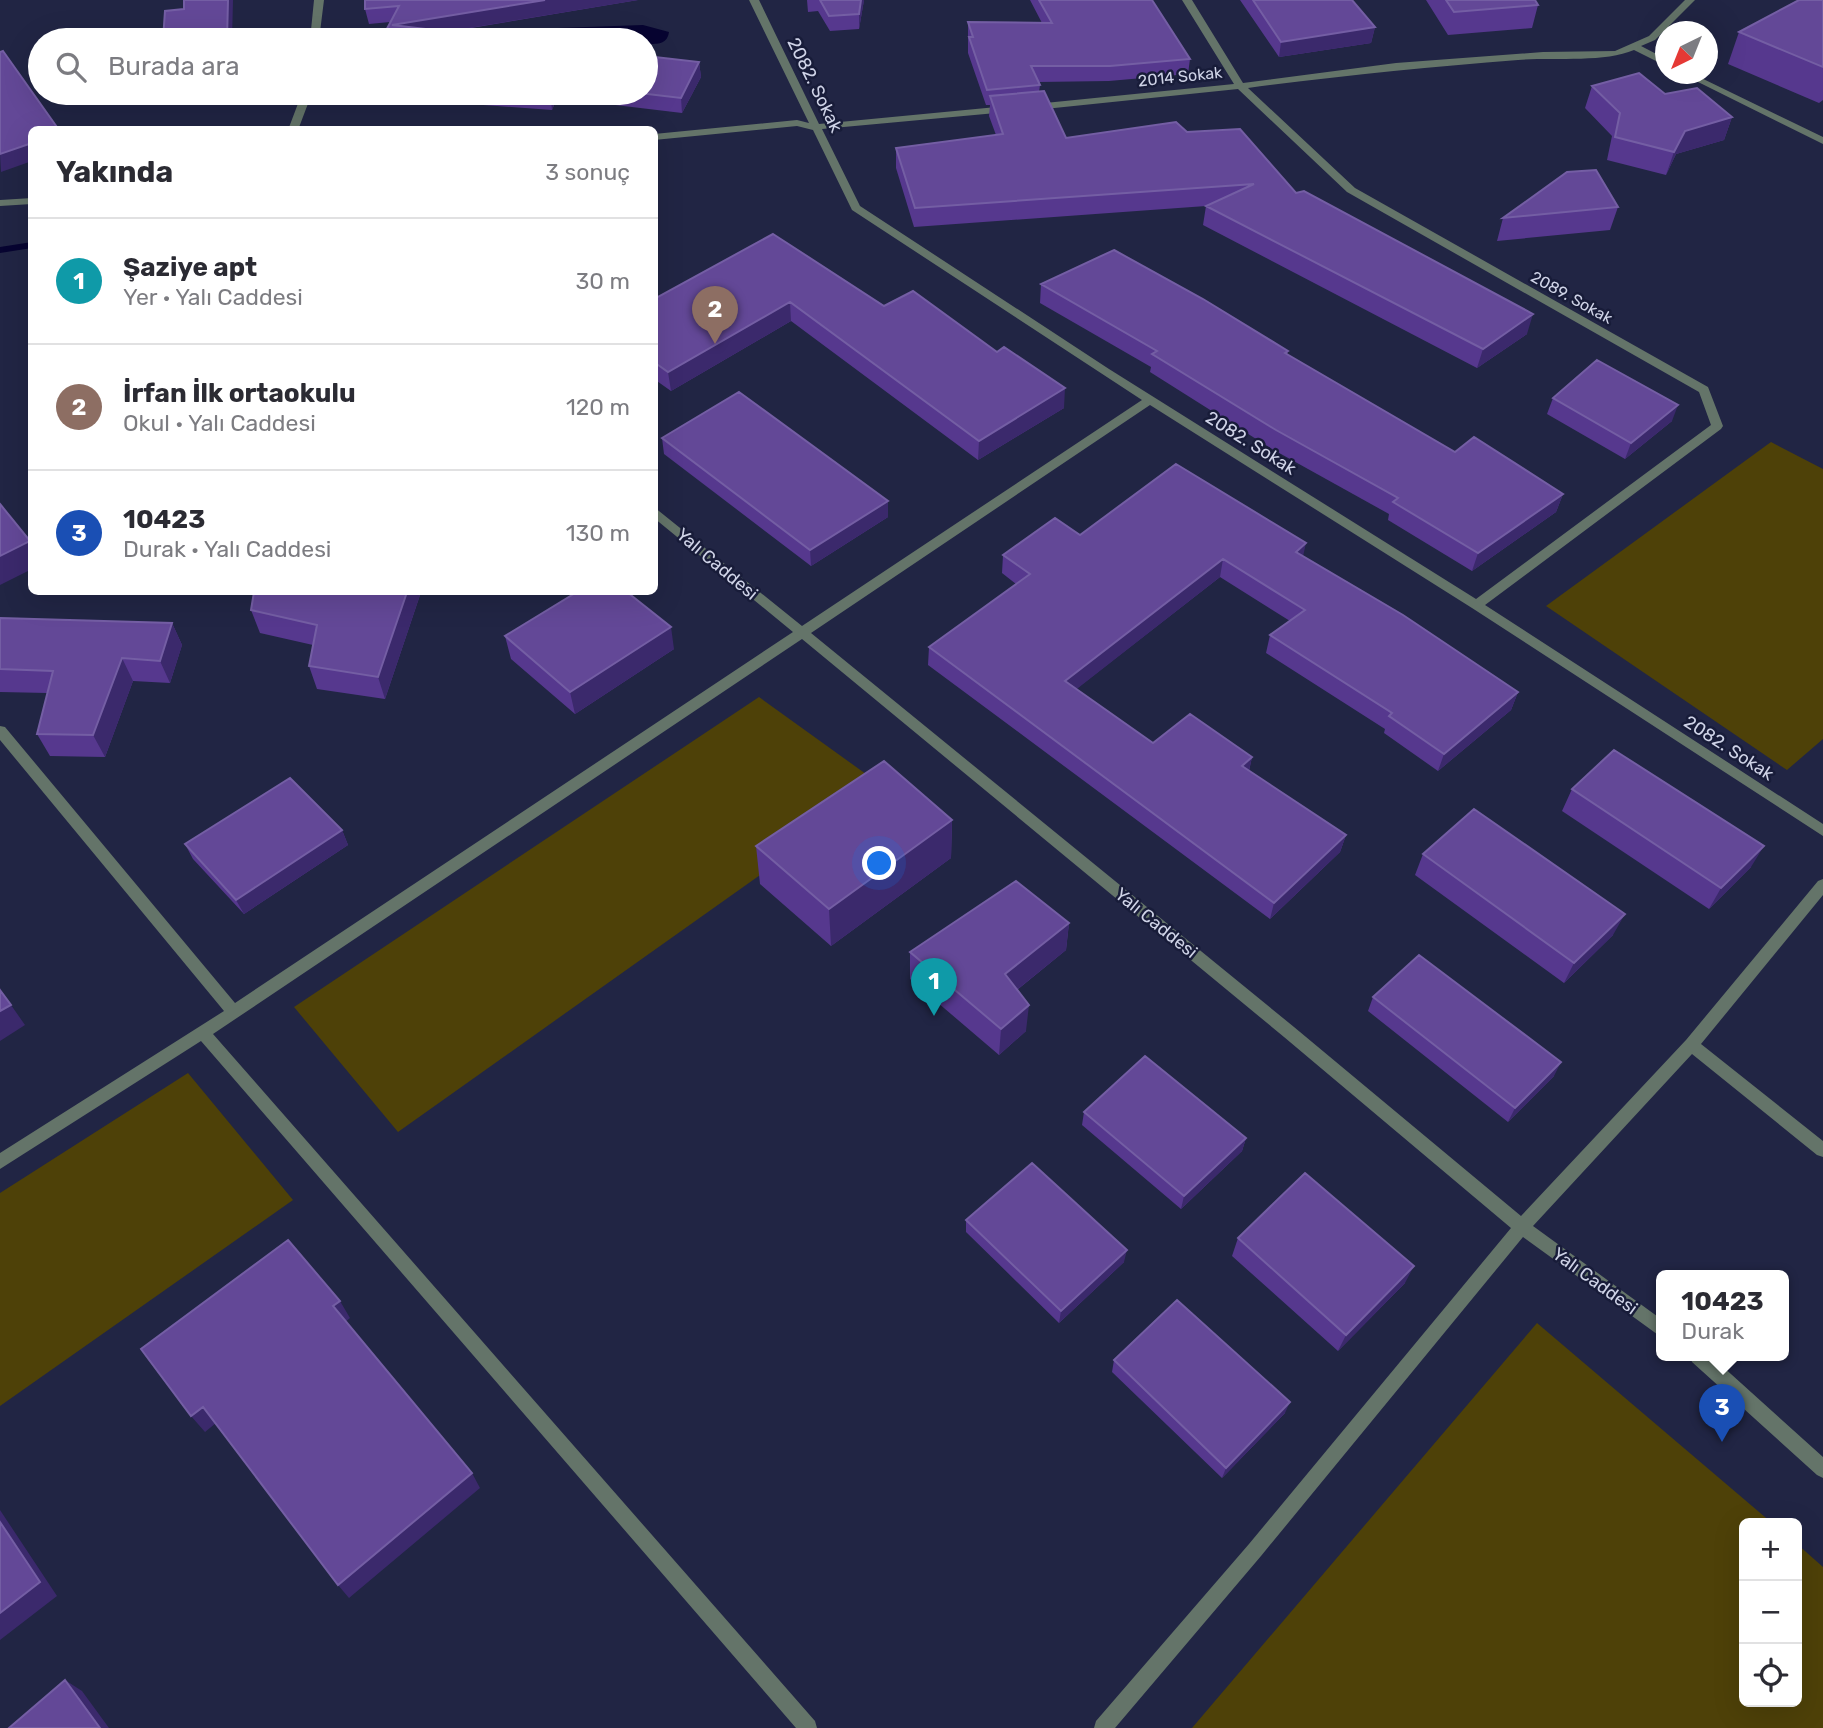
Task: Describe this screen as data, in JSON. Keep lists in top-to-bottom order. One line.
{"streets":{"street":["2014 Sokak","2082. Sokak","2089. Sokak","Yalı Caddesi"]},"crossings":[["2014 Sokak","2089. Sokak"],["2082. Sokak","2089. Sokak"]],"north":"bottom left","page":{"search":"Burada ara","heading":["Yakında","3 sonuç"],"list":[{"mark":"1","name":"Şaziye apt","note":"Yer · Yalı Caddesi","value":"30 m"},{"mark":"2","name":"İrfan İlk ortaokulu","note":"Okul · Yalı Caddesi","value":"120 m"},{"mark":"3","name":"10423","note":"Durak · Yalı Caddesi","value":"130 m"}],"pins":["2","1","3"],"popup":["10423","Durak"],"map_buttons":["+","−"]}}
